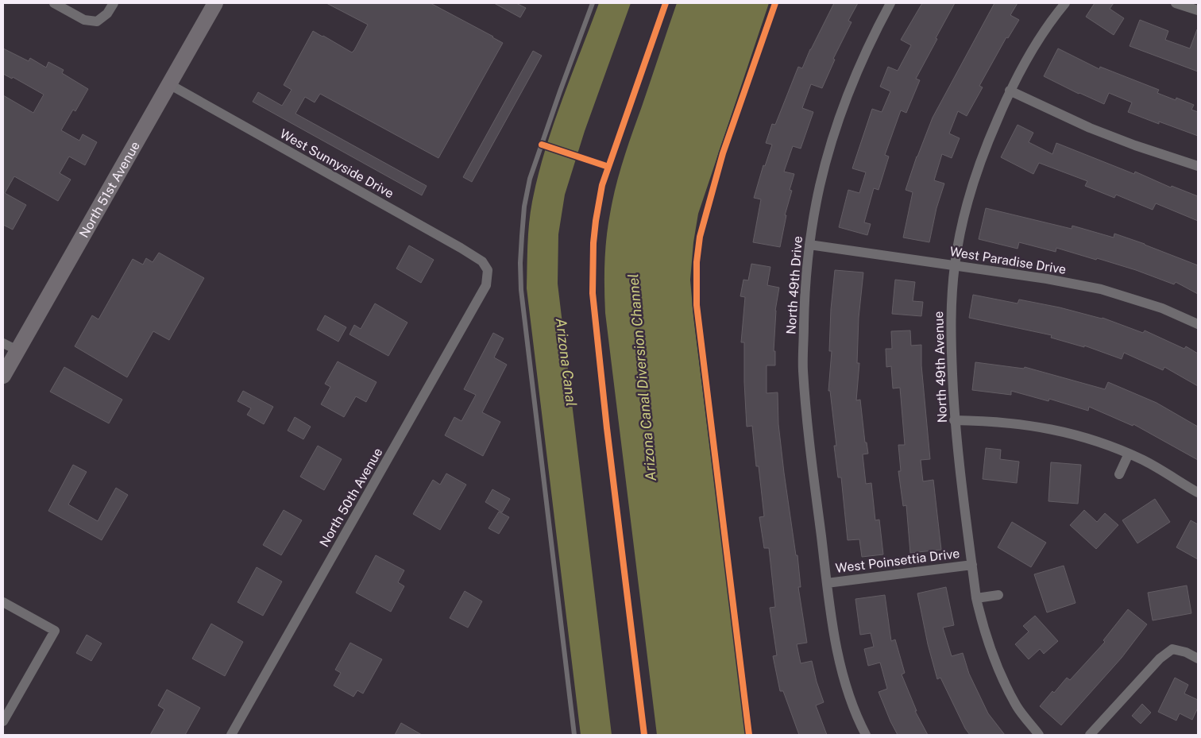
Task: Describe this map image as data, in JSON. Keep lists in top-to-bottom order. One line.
{"streets":{"main road":["North 51st Avenue"],"street":["West Sunnyside Drive","West Paradise Drive","North 49th Drive","North 49th Avenue","North 50th Avenue","West Poinsettia Drive"]},"crossings":[["West Sunnyside Drive","North 51st Avenue"],["West Sunnyside Drive","North 50th Avenue"],["West Paradise Drive","North 49th Drive"],["West Paradise Drive","North 49th Avenue"],["North 49th Drive","West Poinsettia Drive"],["North 49th Avenue","West Poinsettia Drive"]],"water":["Arizona Canal","Arizona Canal Diversion Channel"]}
